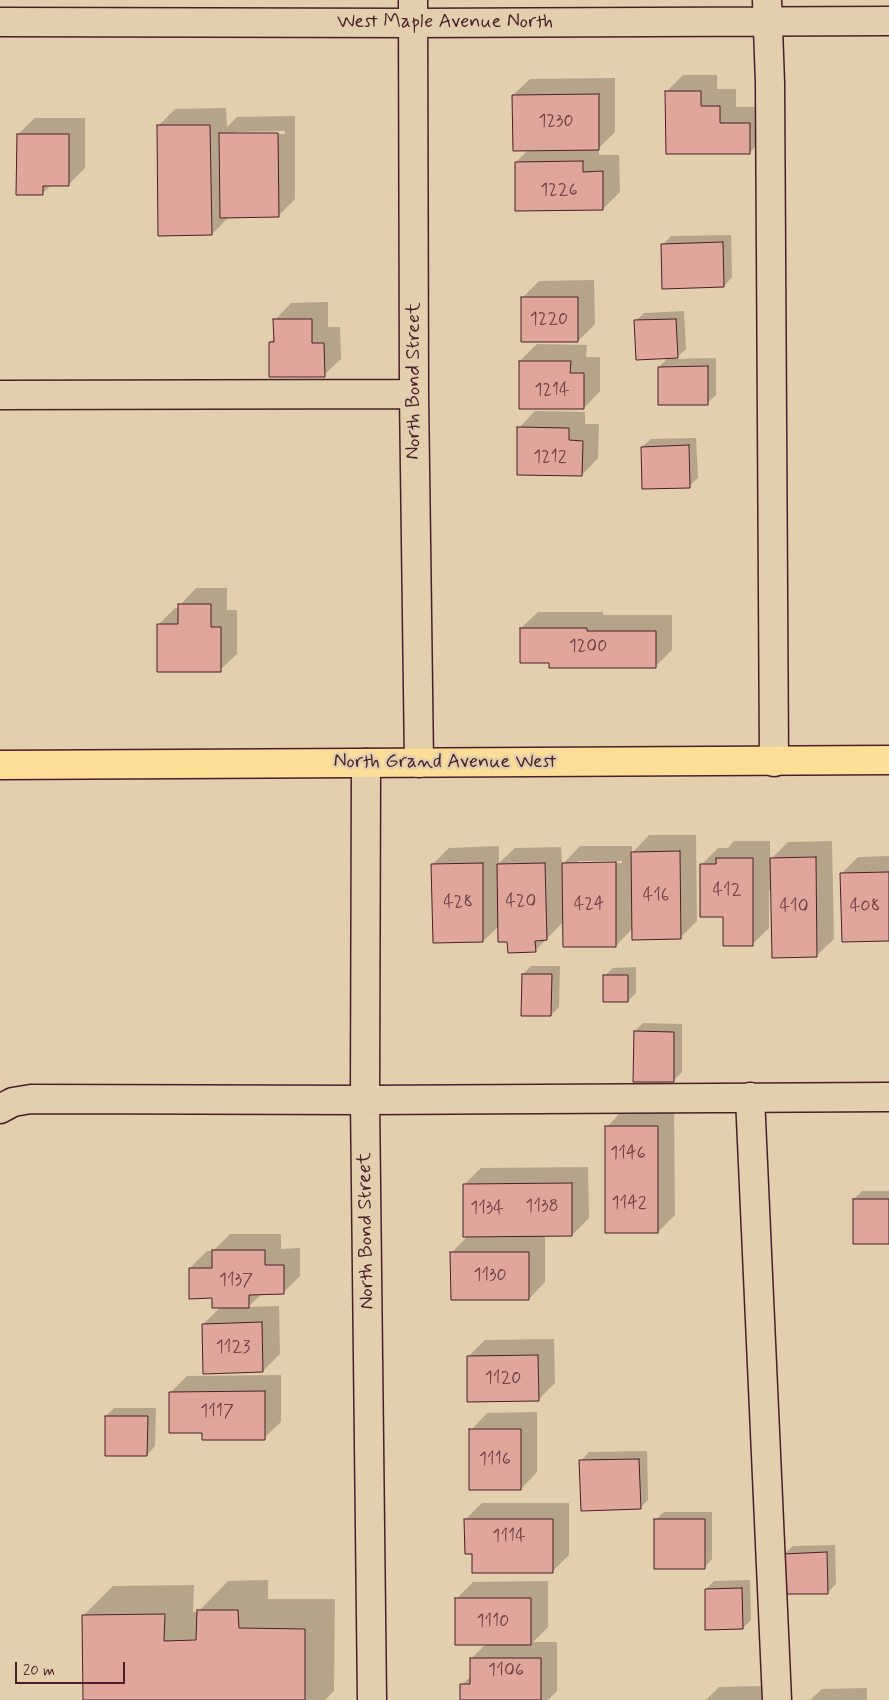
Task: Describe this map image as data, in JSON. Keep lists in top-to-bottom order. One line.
{"streets":{"main road":["North Grand Avenue West"],"street":["West Maple Avenue North","North Bond Street"]},"crossings":[["West Maple Avenue North","North Bond Street"],["North Bond Street","North Grand Avenue West"]],"house_numbers":["1230","1226","1220","1214","1212","1200","412","416","420","428","424","410","408","1146","1142","1138","1134","1130","1137","1123","1120","1117","1116","1114","1110","1106"],"scale_bar":"20 m"}
